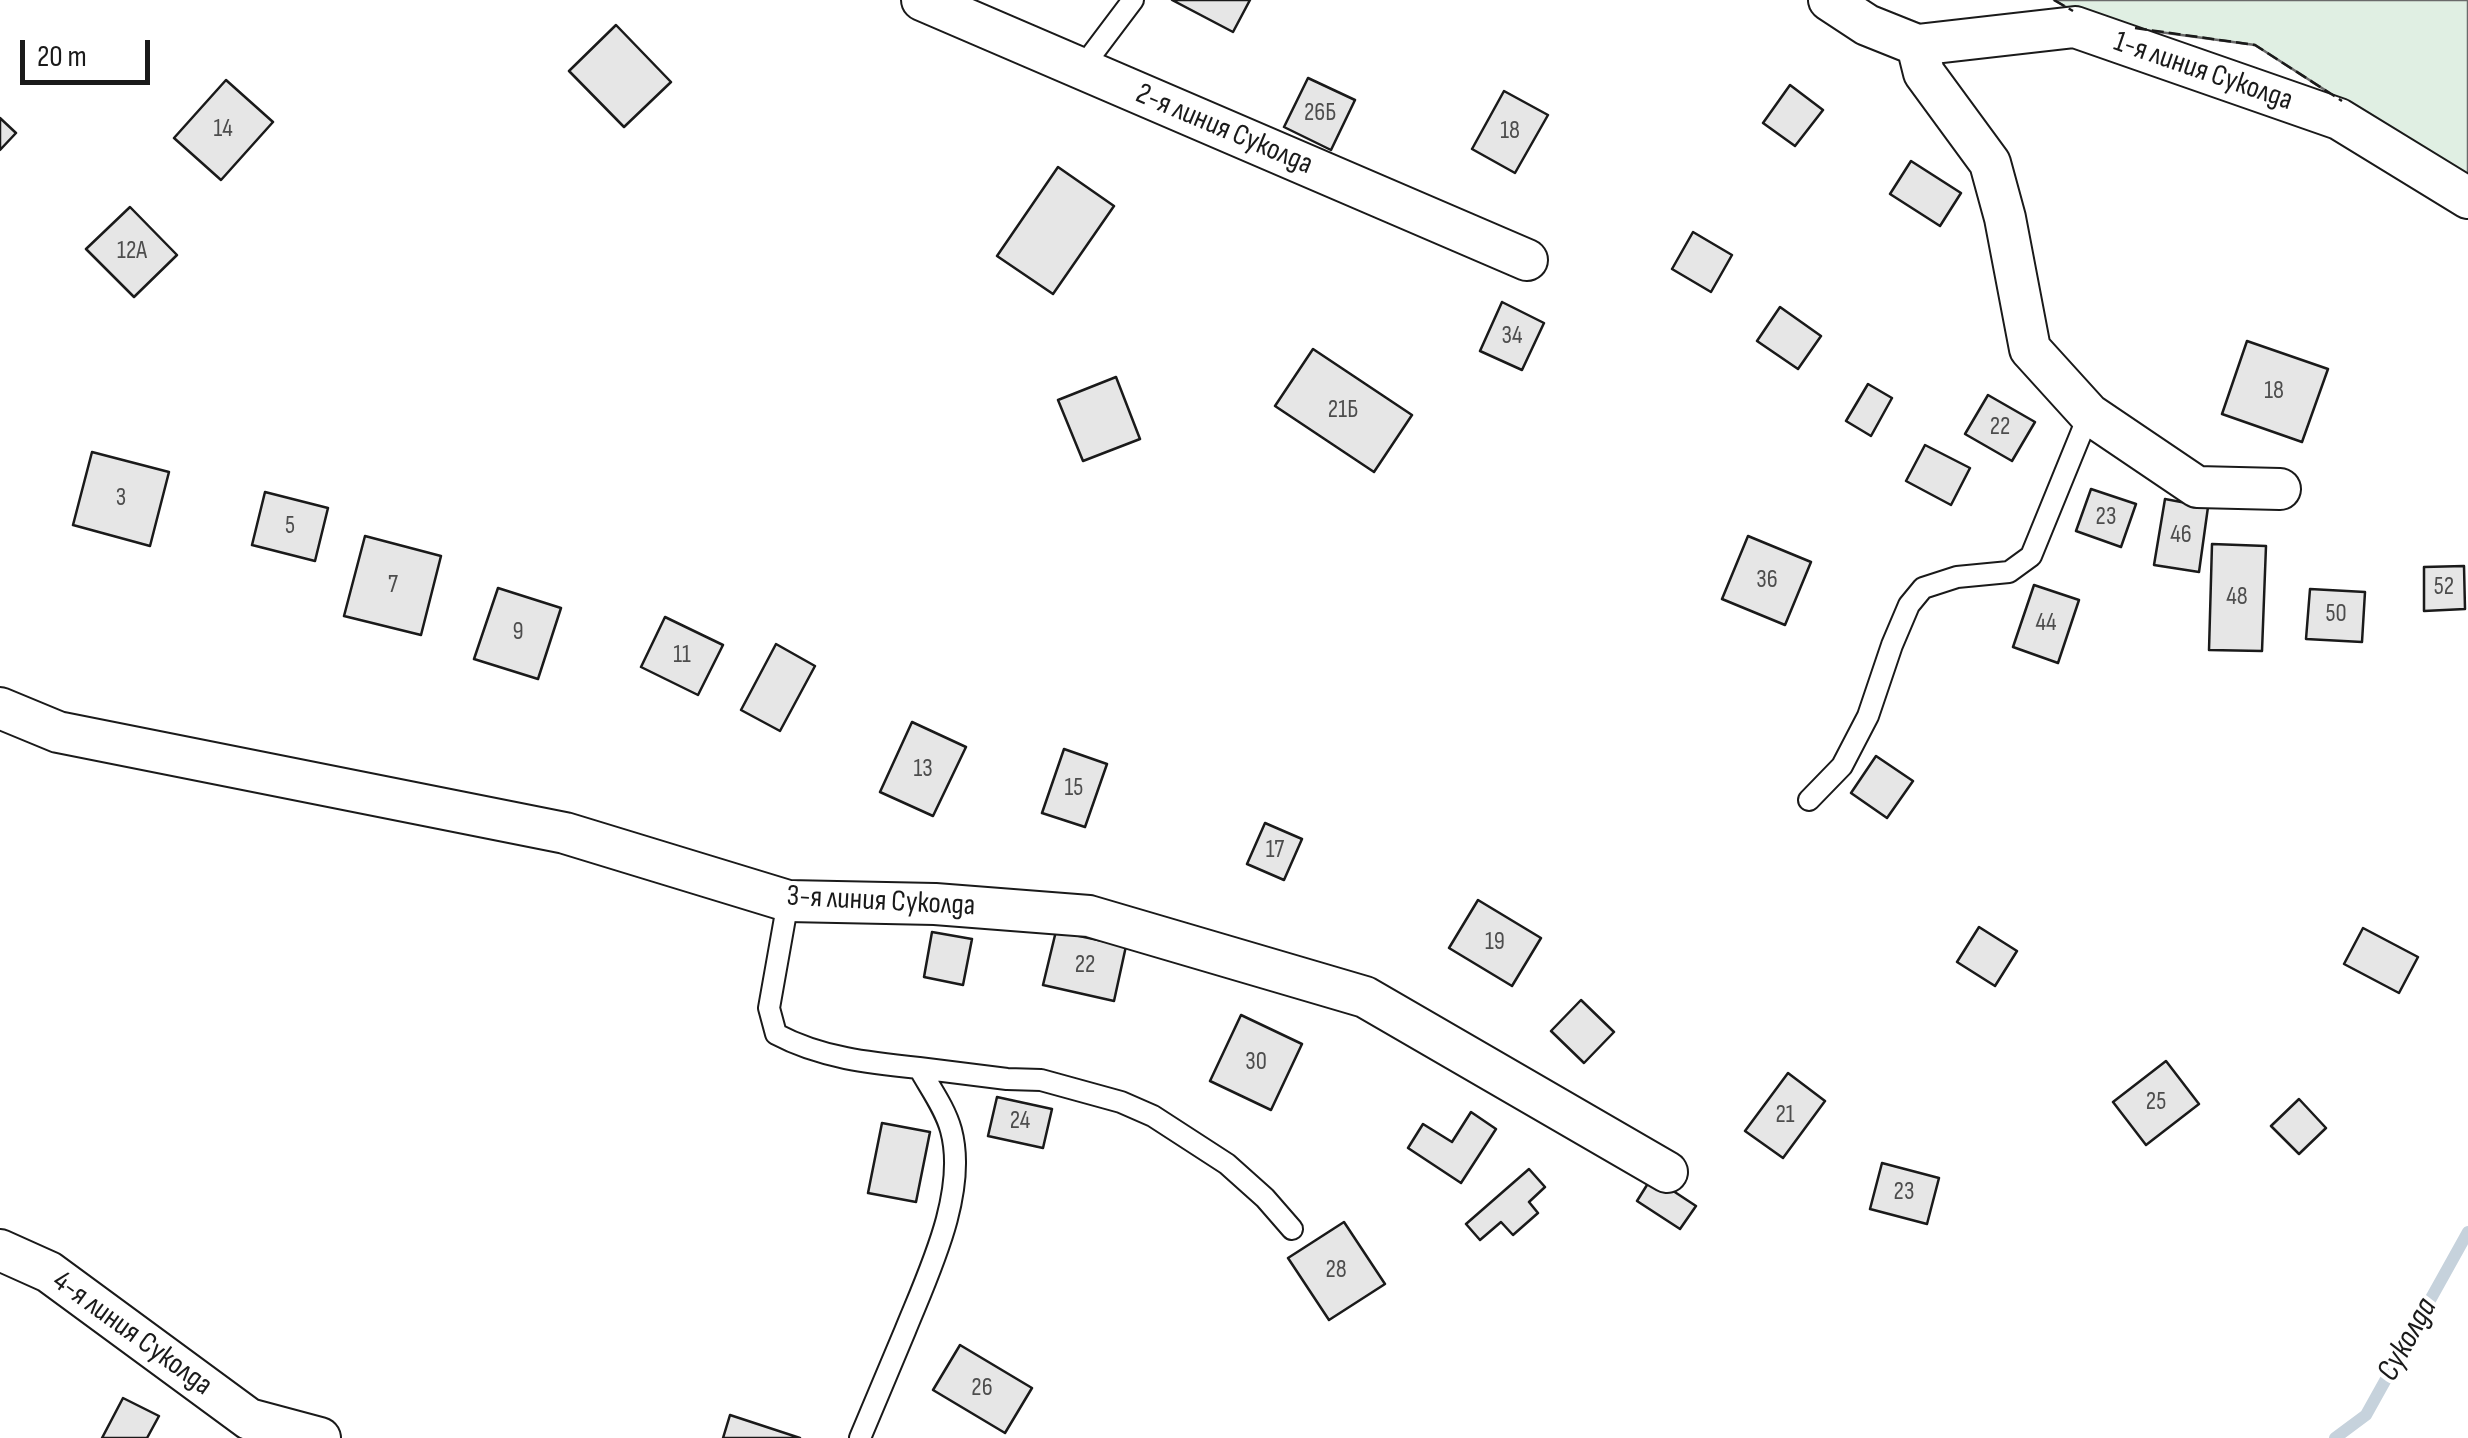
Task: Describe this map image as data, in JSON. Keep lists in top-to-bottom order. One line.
{"streets":{"street":["1-я линия Суколда","2-я линия Суколда","3-я линия Суколда","4-я линия Суколда"]},"water":["Суколда"],"house_numbers":["26Б","14","18","12А","34","18","21Б","22","3","23","5","46","36","7","52","48","50","44","9","11","13","15","17","19","22","30","25","21","24","23","28","26"],"scale_bar":"20 m"}
